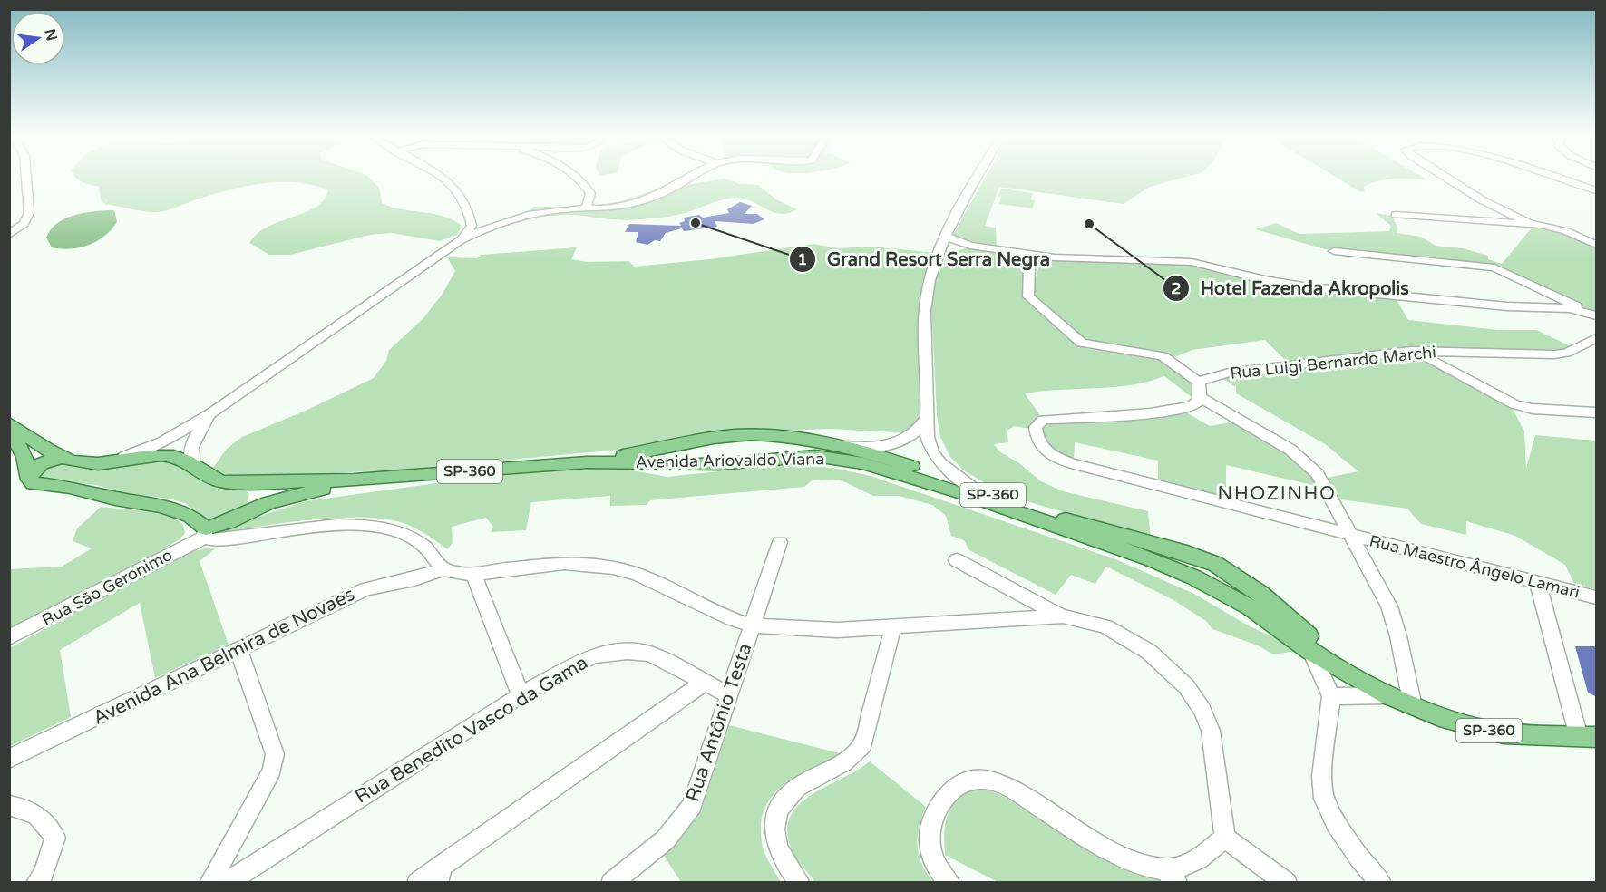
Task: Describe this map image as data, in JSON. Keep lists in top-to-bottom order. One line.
{"streets":{"main road":["Avenida Ariovaldo Viana","SP-360"],"street":["Rua Luigi Bernardo Marchi","Rua Maestro Ângelo Lamari","Rua São Geronimo","Avenida Ana Belmira de Novaes","Rua Antônio Testa","Rua Benedito Vasco da Gama"]},"crossings":[["Avenida Ariovaldo Viana","SP-360"],["SP-360","Rua São Geronimo"],["Rua Antônio Testa","Rua Benedito Vasco da Gama"]],"districts":["NHOZINHO"],"places":["Grand Resort Serra Negra","Hotel Fazenda Akropolis"],"north":"right"}
